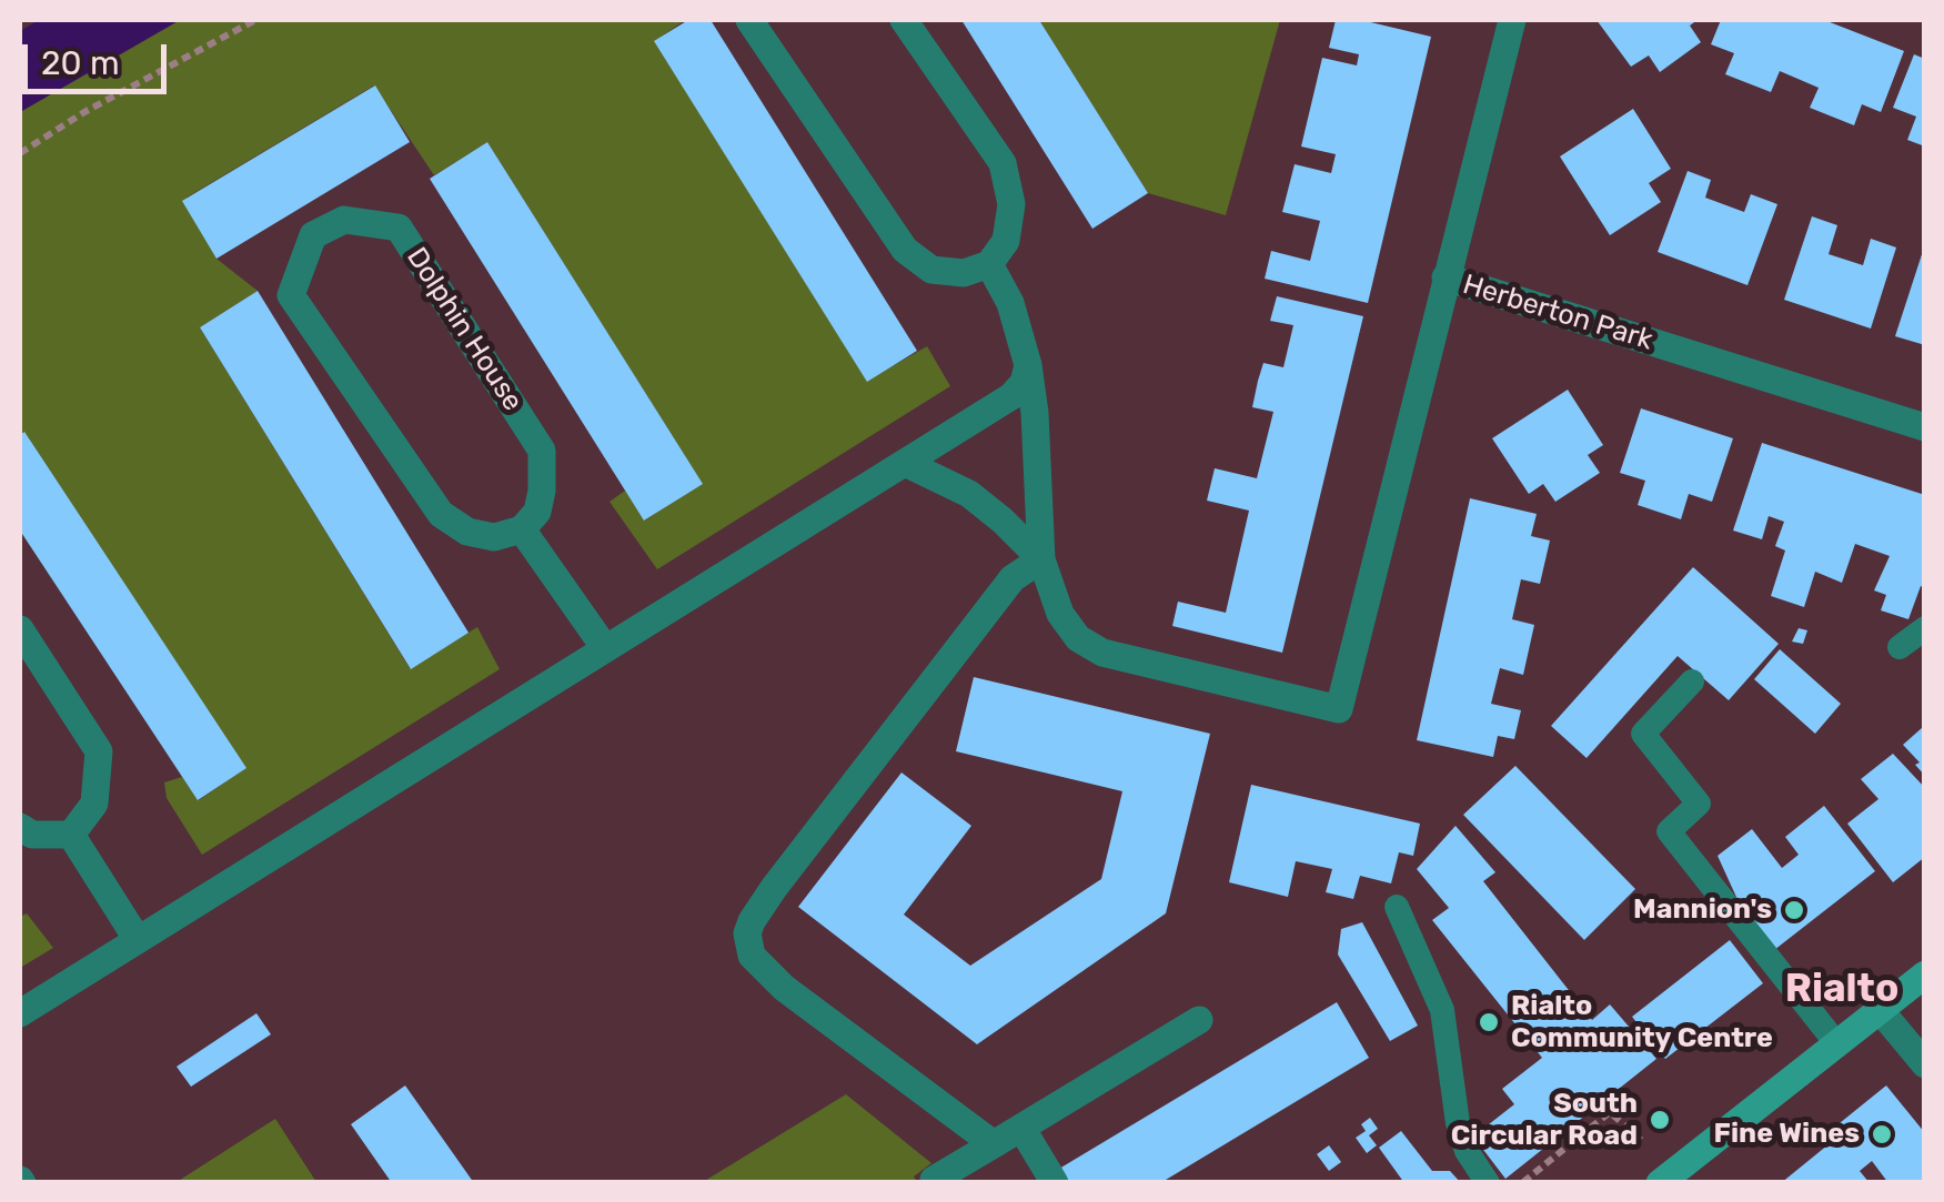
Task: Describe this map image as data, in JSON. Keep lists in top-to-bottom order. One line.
{"streets":{"street":["Herberton Park","Dolphin House"]},"districts":["Rialto"],"places":["Mannion's","Rialto Community Centre","South Circular Road","Fine Wines"],"scale_bar":"20 m"}
